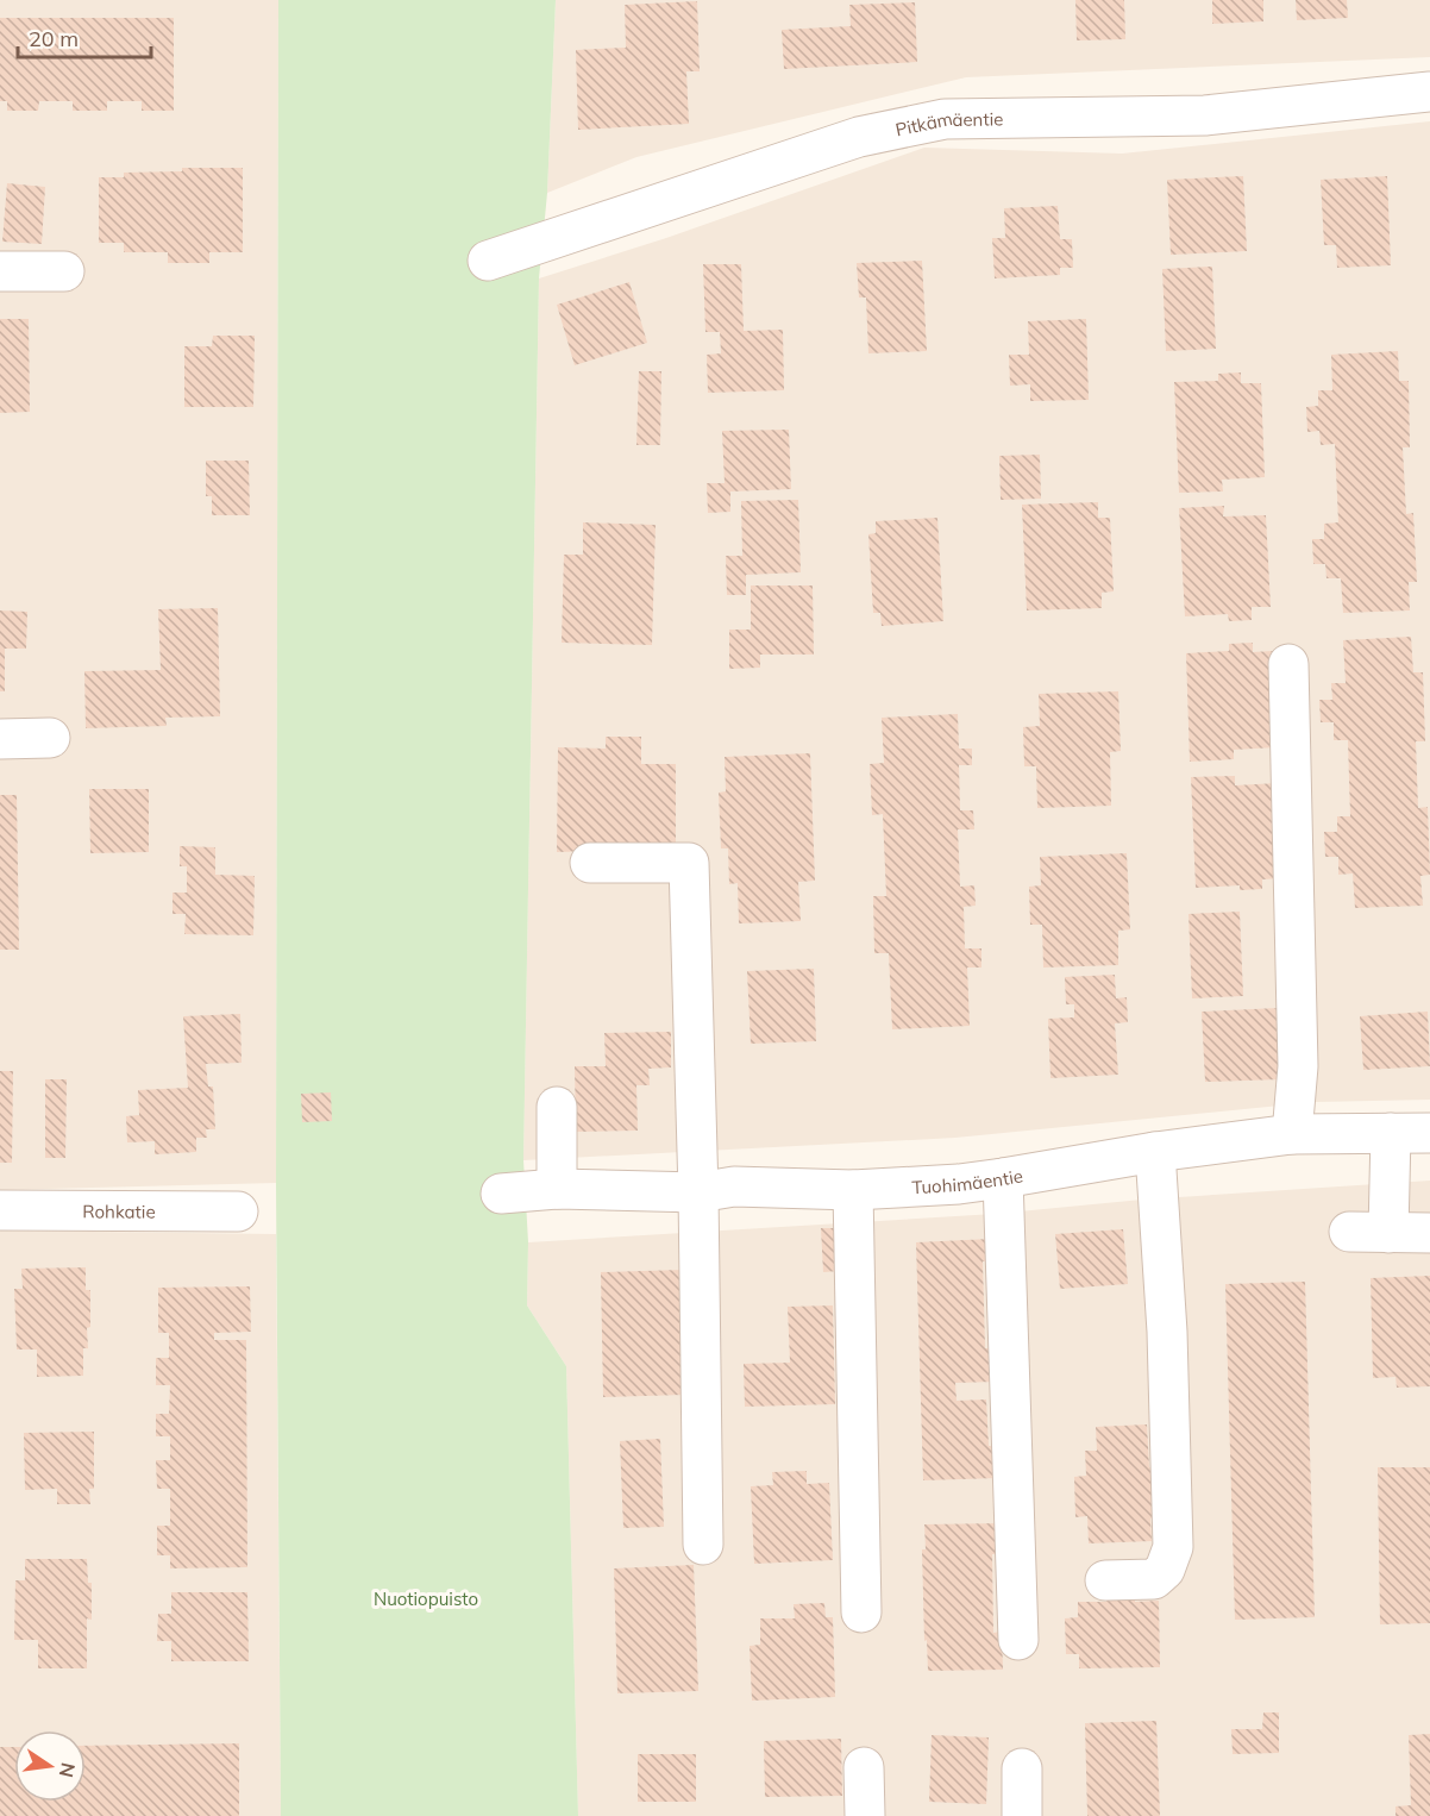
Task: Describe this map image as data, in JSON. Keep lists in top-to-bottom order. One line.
{"streets":{"street":["Pitkämäentie","Tuohimäentie","Rohkatie"]},"parks":["Nuotiopuisto"],"scale_bar":"20 m","north":"right"}
